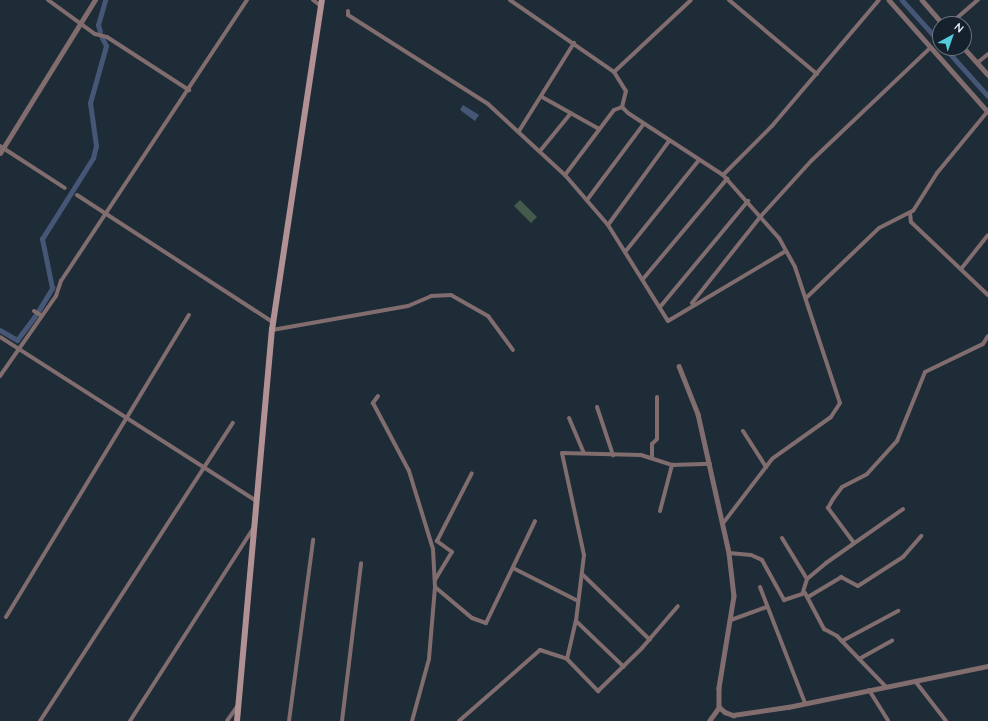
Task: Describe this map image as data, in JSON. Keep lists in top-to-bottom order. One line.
{"north":"top right"}
